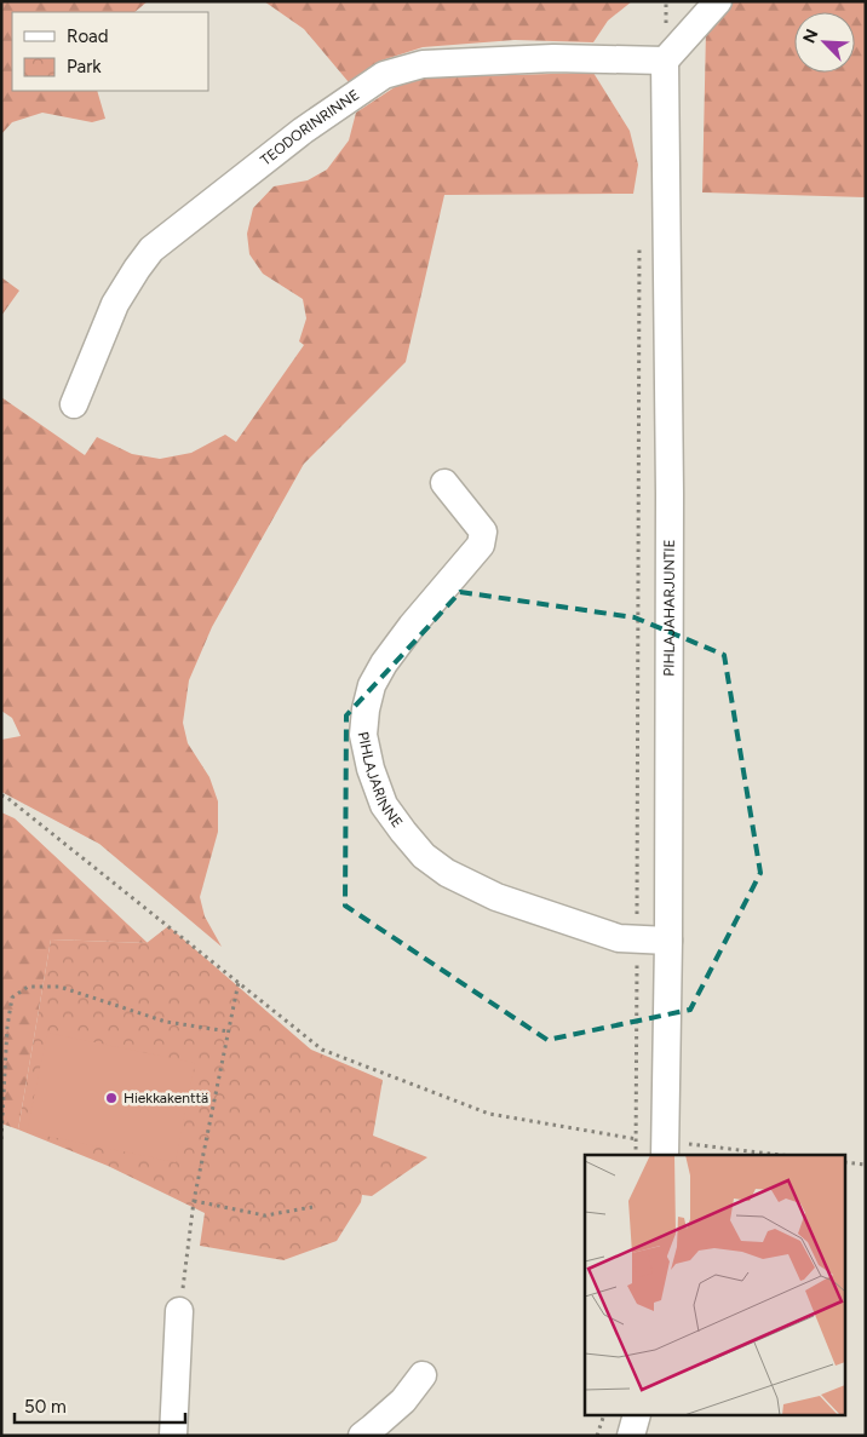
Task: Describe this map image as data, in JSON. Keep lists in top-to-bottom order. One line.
{"streets":{"street":["TEODORINRINNE","PIHLAJAHARJUNTIE","PIHLAJARINNE"]},"crossings":[["TEODORINRINNE","PIHLAJAHARJUNTIE"],["PIHLAJAHARJUNTIE","PIHLAJARINNE"]],"places":["Hiekkakenttä"],"legend":["Road","Park"],"scale_bar":"50 m","north":"top left"}
